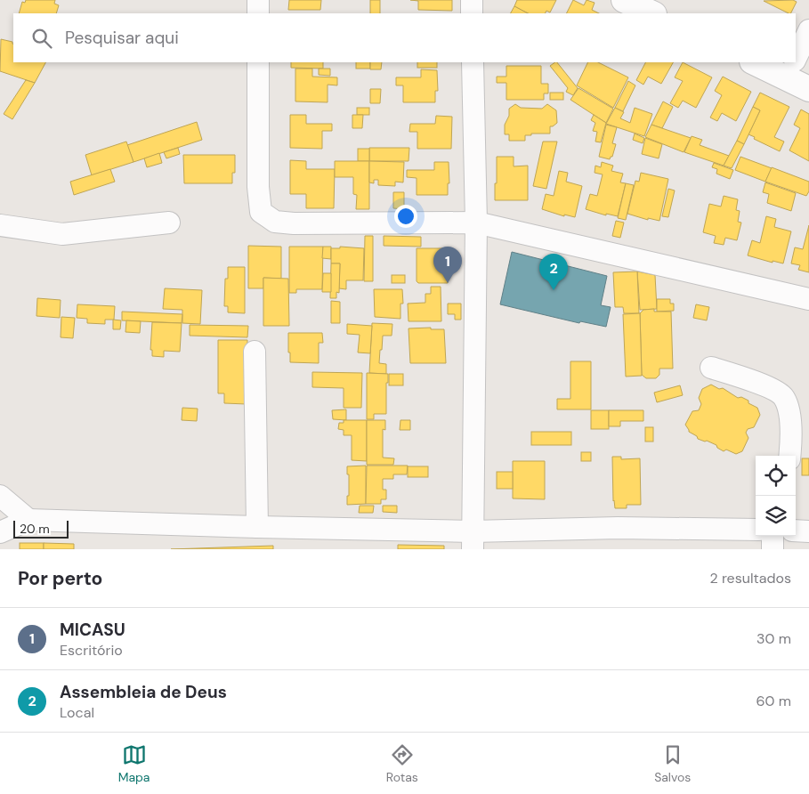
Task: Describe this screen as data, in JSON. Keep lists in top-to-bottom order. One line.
{"scale_bar":"20 m","page":{"search":"Pesquisar aqui","pins":["1","2"],"scale":"20 m","heading":["Por perto","2 resultados"],"list":[{"mark":"1","name":"MICASU","note":"Escritório","value":"30 m"},{"mark":"2","name":"Assembleia de Deus","note":"Local","value":"60 m"}],"nav":["Mapa","Rotas","Salvos"]}}
